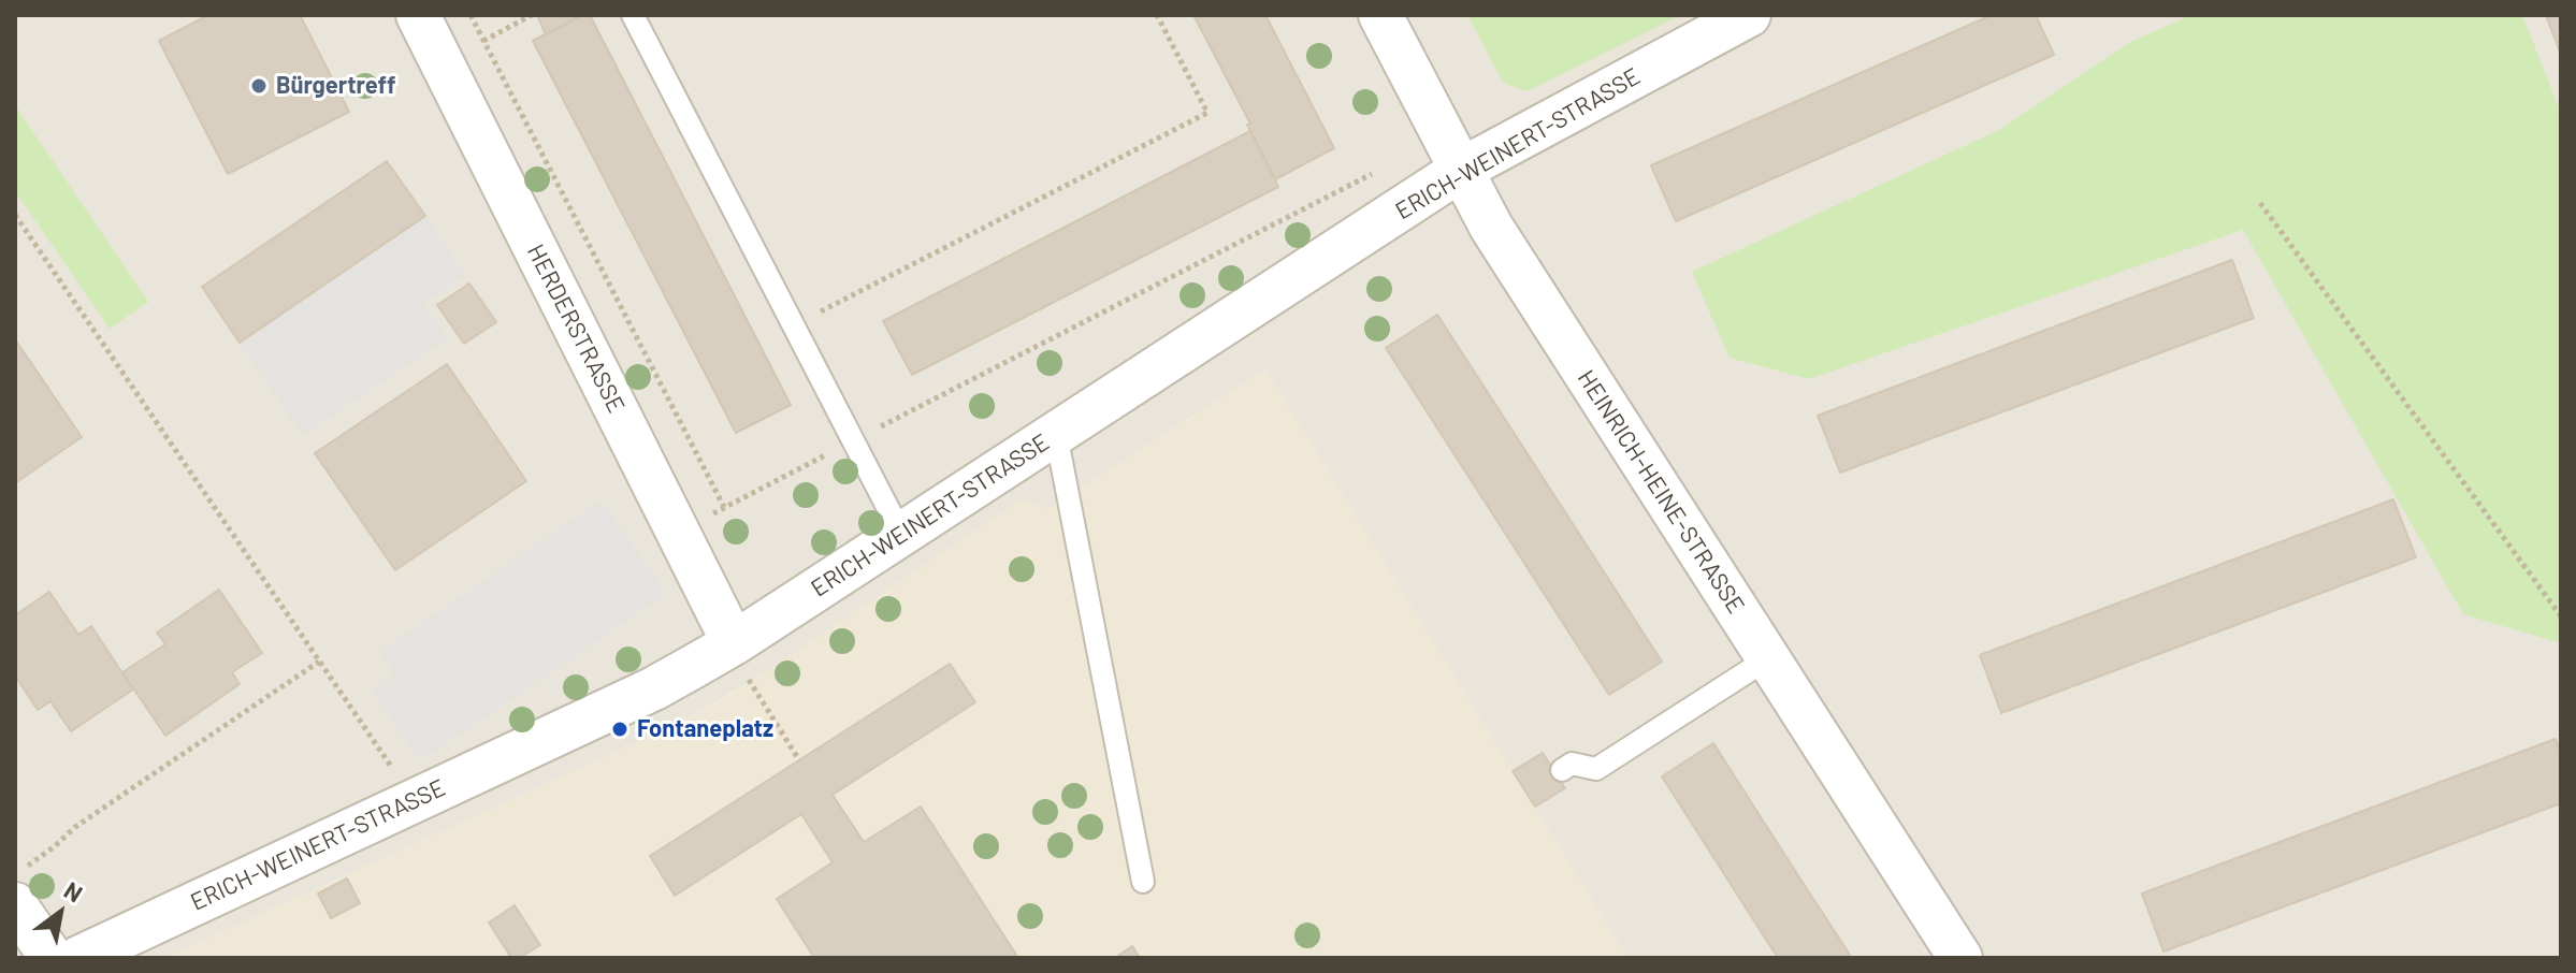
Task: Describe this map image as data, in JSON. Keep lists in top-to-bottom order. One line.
{"streets":{"street":["ERICH-WEINERT-STRASSE","HERDERSTRASSE","HEINRICH-HEINE-STRASSE"]},"crossings":[["ERICH-WEINERT-STRASSE","HERDERSTRASSE"],["ERICH-WEINERT-STRASSE","HEINRICH-HEINE-STRASSE"]],"places":["Bürgertreff","Fontaneplatz"],"north":"top right"}
